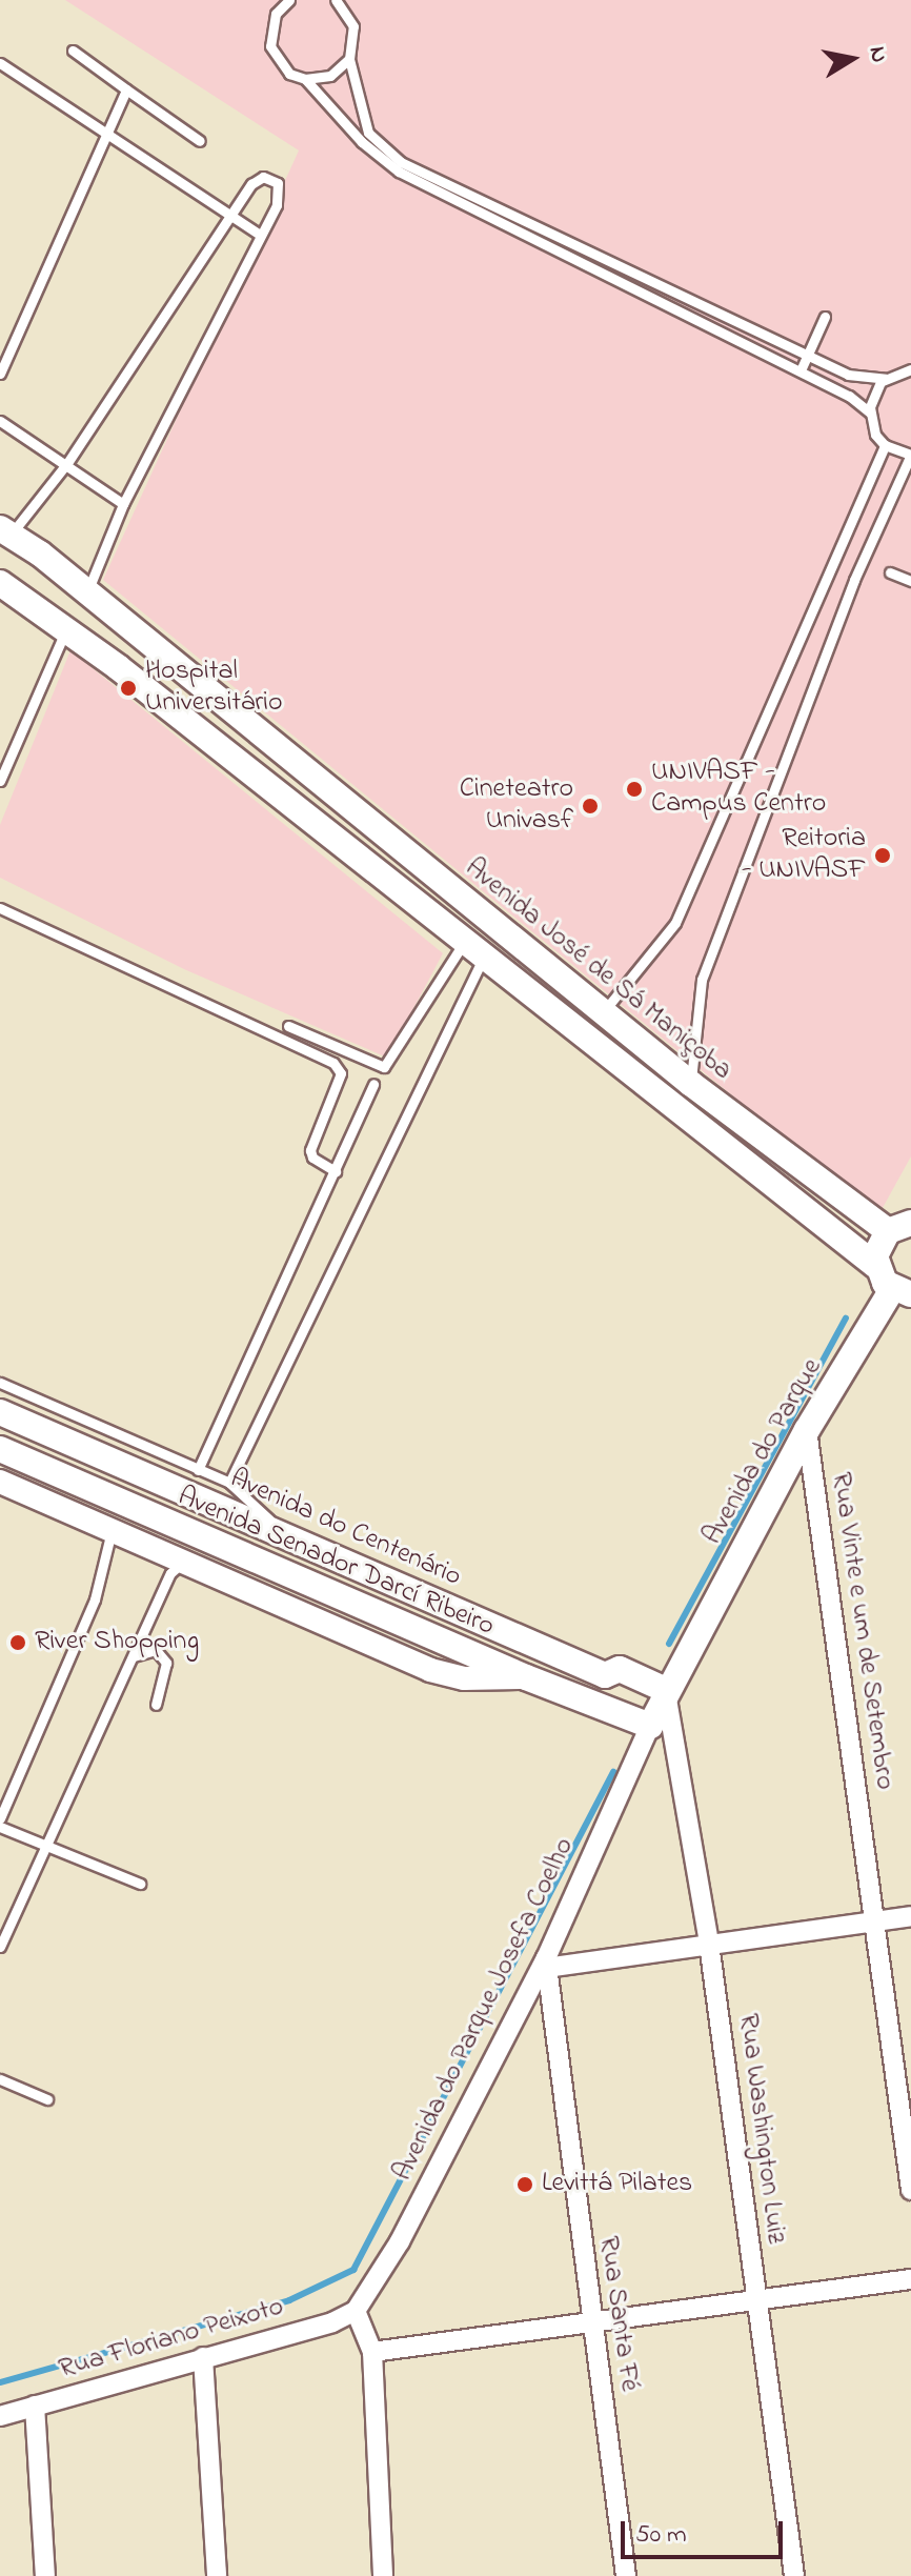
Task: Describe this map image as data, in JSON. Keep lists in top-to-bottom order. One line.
{"streets":{"main road":["Avenida José de Sá Maniçoba","Avenida do Parque","Avenida do Centenário","Avenida Senador Darcí Ribeiro"],"street":["Rua Vinte e um de Setembro","Avenida do Parque Josefa Coelho","Rua Washington Luiz","Rua Santa Fé","Rua Floriano Peixoto"]},"crossings":[["Avenida José de Sá Maniçoba","Avenida do Parque"],["Avenida do Parque","Avenida do Centenário"],["Avenida do Parque","Avenida Senador Darcí Ribeiro"],["Avenida do Parque","Rua Vinte e um de Setembro"],["Avenida do Parque","Avenida do Parque Josefa Coelho"],["Avenida do Parque","Rua Washington Luiz"],["Avenida do Centenário","Rua Washington Luiz"],["Avenida Senador Darcí Ribeiro","Avenida do Parque Josefa Coelho"],["Avenida do Parque Josefa Coelho","Rua Santa Fé"],["Avenida do Parque Josefa Coelho","Rua Floriano Peixoto"]],"places":["Hospital Universitário","UNIVASF - Campus Centro","Cineteatro Univasf","Reitoria - UNIVASF","River Shopping","Levittá Pilates"],"scale_bar":"50 m","north":"right"}
